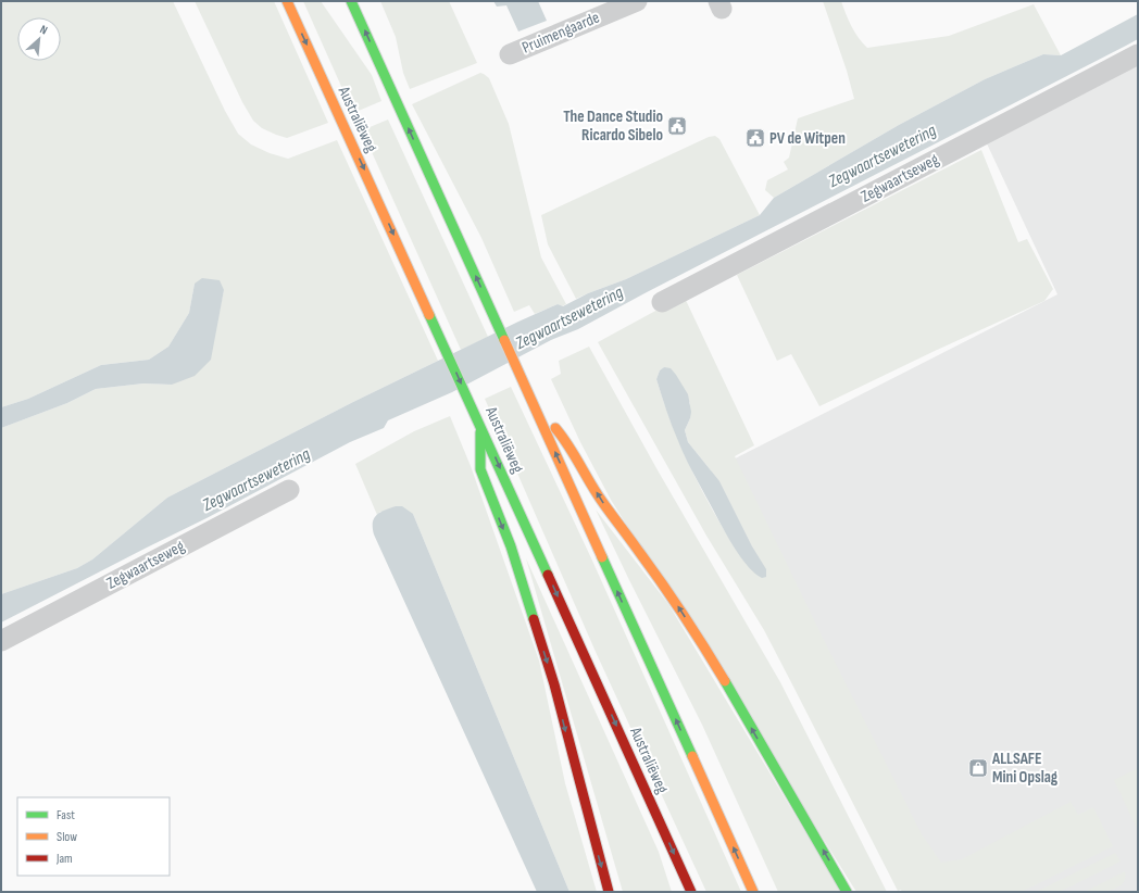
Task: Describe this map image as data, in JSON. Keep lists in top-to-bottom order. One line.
{"streets":{"main road":["Australiëweg"],"street":["Pruimengaarde","Zegwaartseweg"]},"water":["Zegwaartsewetering"],"places":{"public building":["The Dance Studio Ricardo Sibelo","PV de Witpen"],"shop":["ALLSAFE Mini Opslag"]},"legend":["Fast","Slow","Jam"],"north":"top right"}
